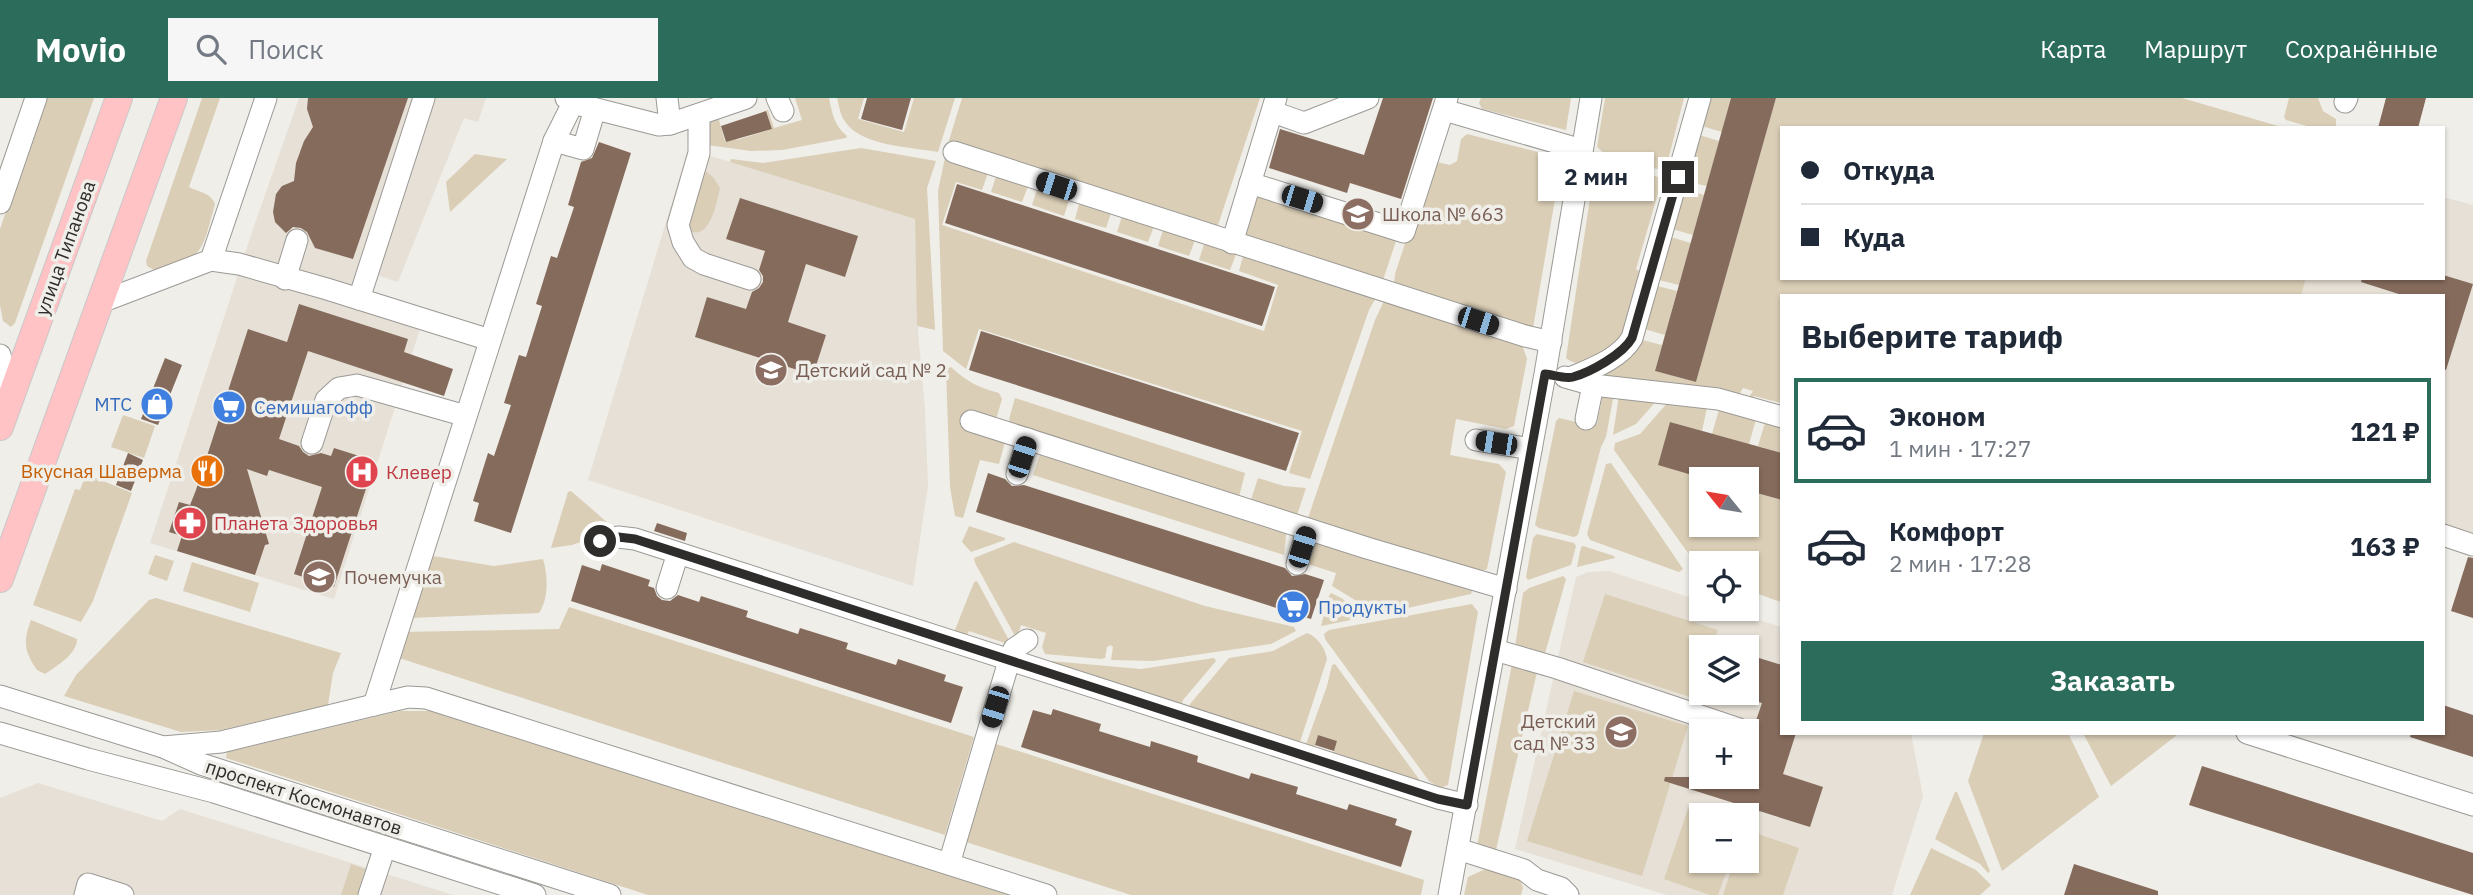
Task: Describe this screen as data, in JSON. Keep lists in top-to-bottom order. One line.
{"streets":{"main road":["улица Типанова"],"street":["проспект Космонавтов"]},"places":{"school or university":["Школа № 663","Детский сад № 2","Почемучка","Детский сад № 33"],"shop":["МТС"],"supermarket":["Семишагофф","Продукты"],"restaurant":["Вкусная Шаверма"],"hospital":["Клевер"],"pharmacy":["Планета Здоровья"]},"north":"top left","page":{"header":"Movio","search":"Поиск","nav":["Карта","Маршрут","Сохранённые"],"banner":["Откуда","Куда"],"bubble":"2 мин","heading":"Выберите тариф","list":[{"name":"Эконом","note":"1 мин · 17:27","value":"121 ₽"},{"name":"Комфорт","note":"2 мин · 17:28","value":"163 ₽"}],"map_buttons":["+","−"],"buttons":"Заказать"}}
